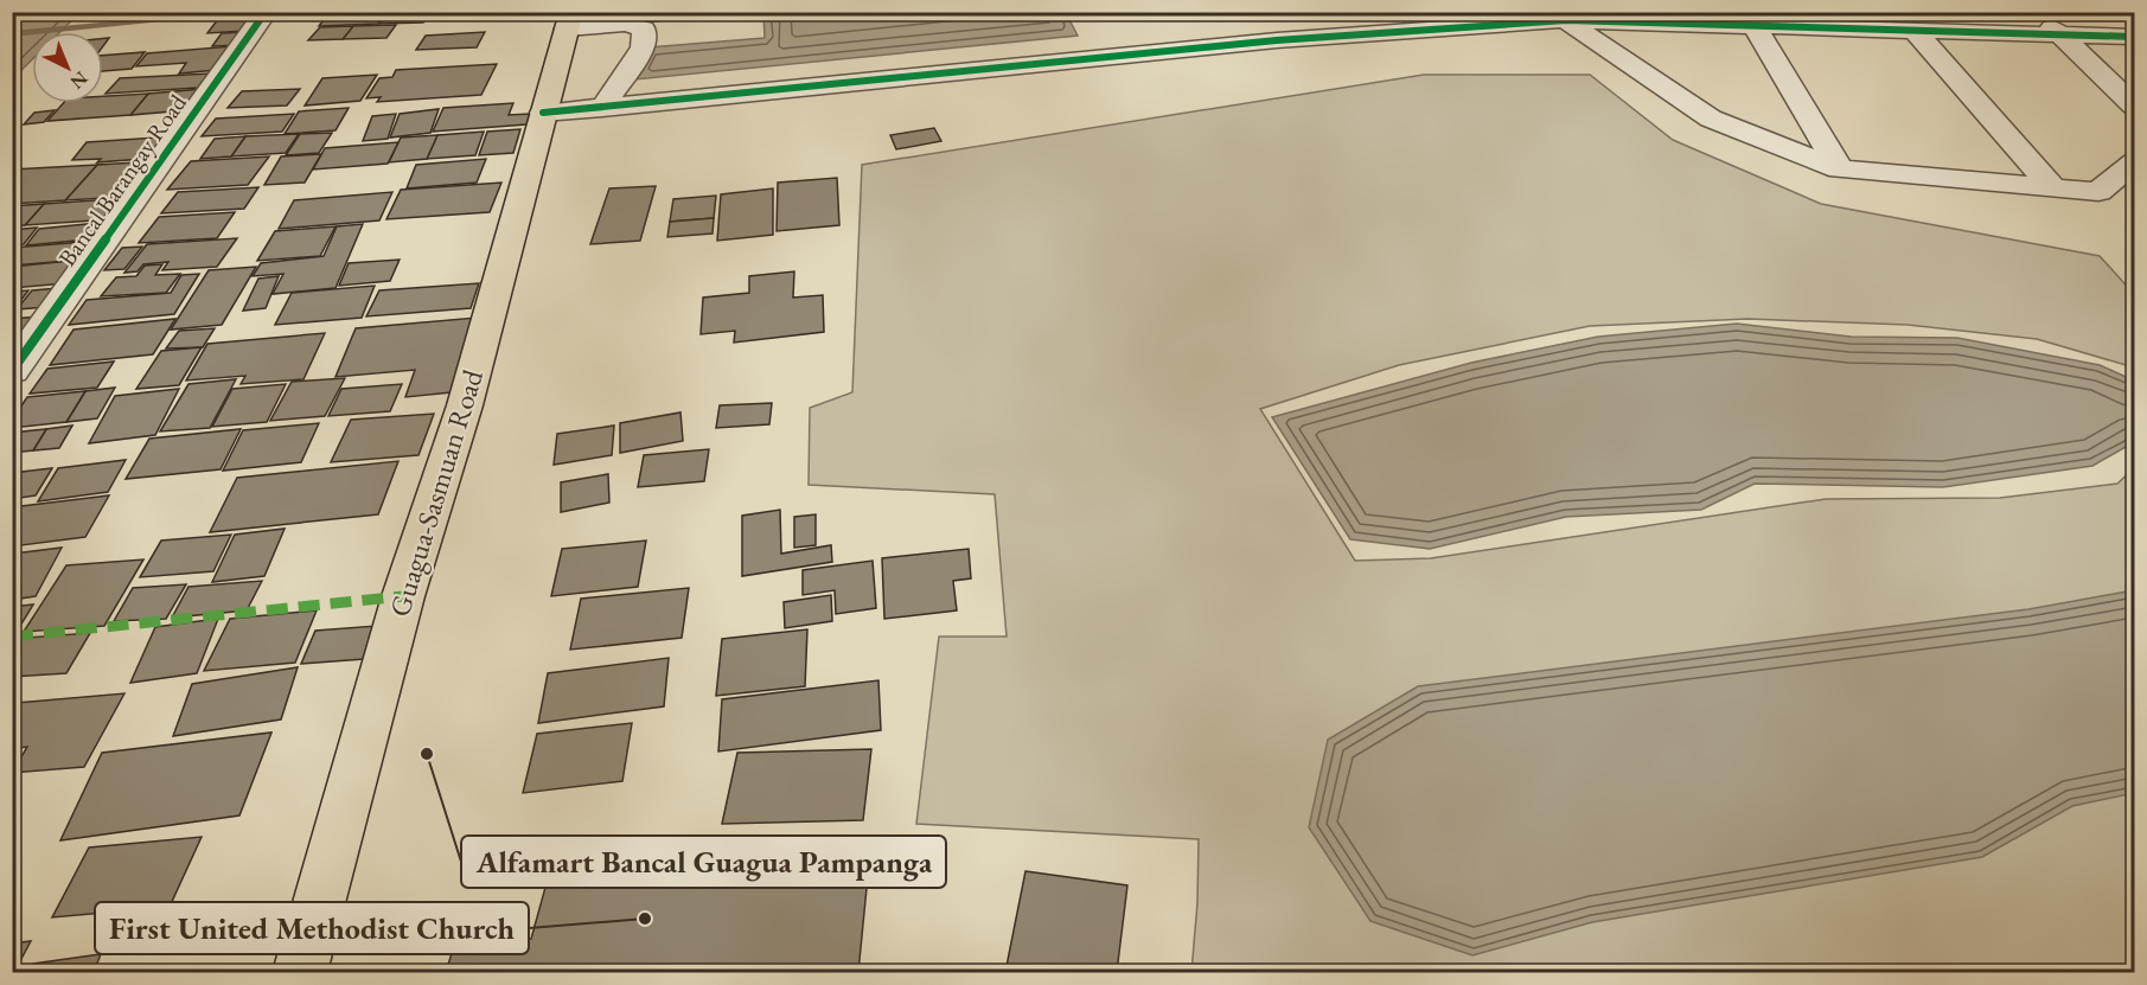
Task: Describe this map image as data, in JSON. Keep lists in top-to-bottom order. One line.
{"streets":{"main road":["Guagua-Sasmuan Road"],"street":["Bancal Barangay Road"]},"places":["Alfamart Bancal Guagua Pampanga","First United Methodist Church"],"north":"bottom right"}
